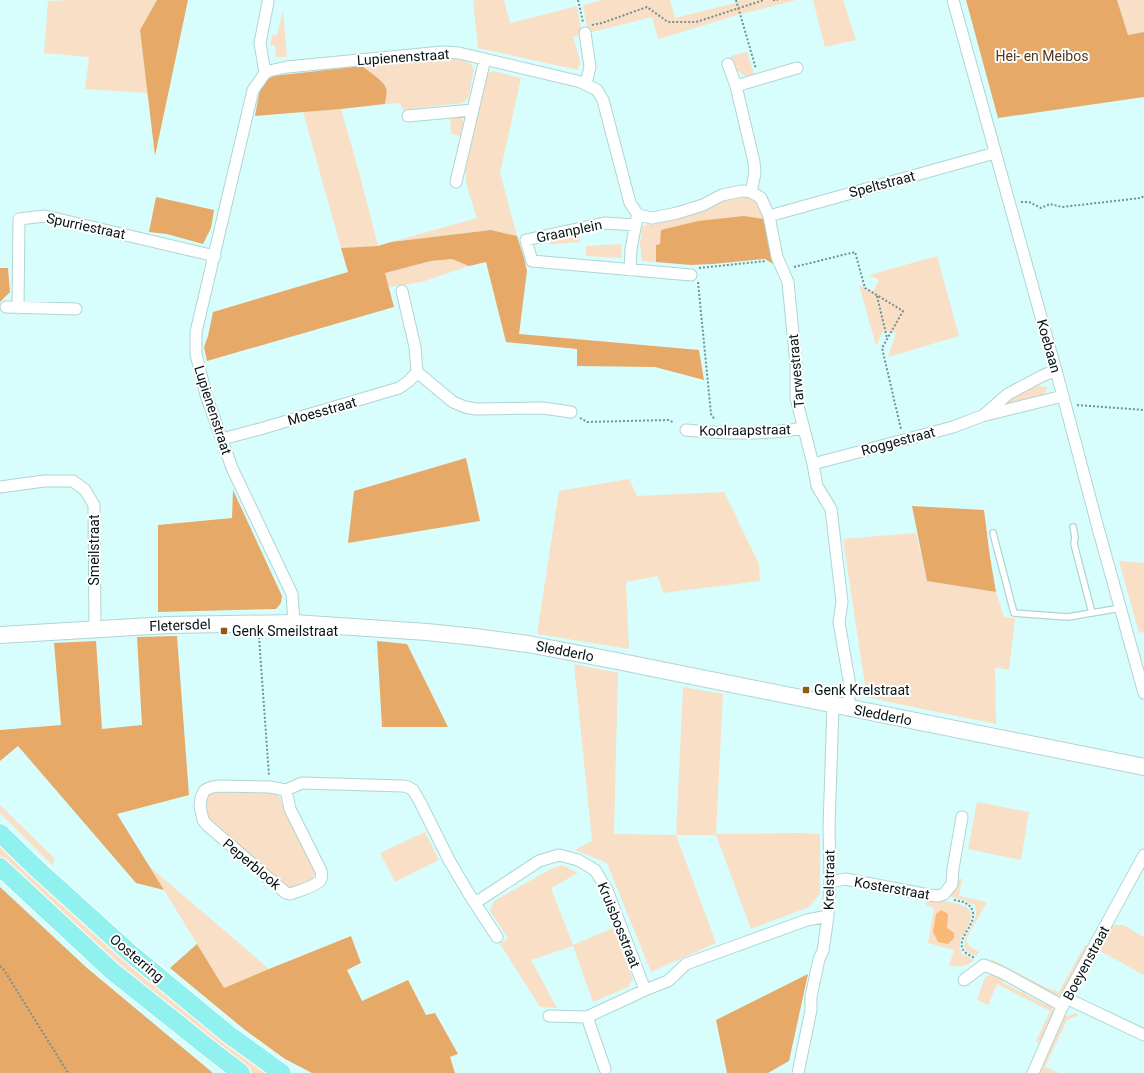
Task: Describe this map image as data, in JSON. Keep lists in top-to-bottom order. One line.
{"streets":{"main road":["Oosterring"],"street":["Lupienenstraat","Speltstraat","Spurriestraat","Graanplein","Koebaan","Tarwestraat","Moesstraat","Koolraapstraat","Roggestraat","Smeilstraat","Fletersdel","Sledderlo","Peperblook","Krelstraat","Kosterstraat","Kruisbosstraat","Boeyenstraat"]},"crossings":[["Lupienenstraat","Spurriestraat"],["Lupienenstraat","Graanplein"],["Lupienenstraat","Moesstraat"],["Lupienenstraat","Fletersdel"],["Speltstraat","Koebaan"],["Speltstraat","Tarwestraat"],["Koebaan","Roggestraat"],["Tarwestraat","Koolraapstraat"],["Tarwestraat","Roggestraat"],["Tarwestraat","Sledderlo"],["Tarwestraat","Krelstraat"],["Smeilstraat","Fletersdel"],["Fletersdel","Sledderlo"],["Sledderlo","Krelstraat"],["Peperblook","Kruisbosstraat"],["Krelstraat","Kosterstraat"]],"parks":["Hei- en Meibos"],"places":{"transit":["Genk Smeilstraat","Genk Krelstraat"]}}
